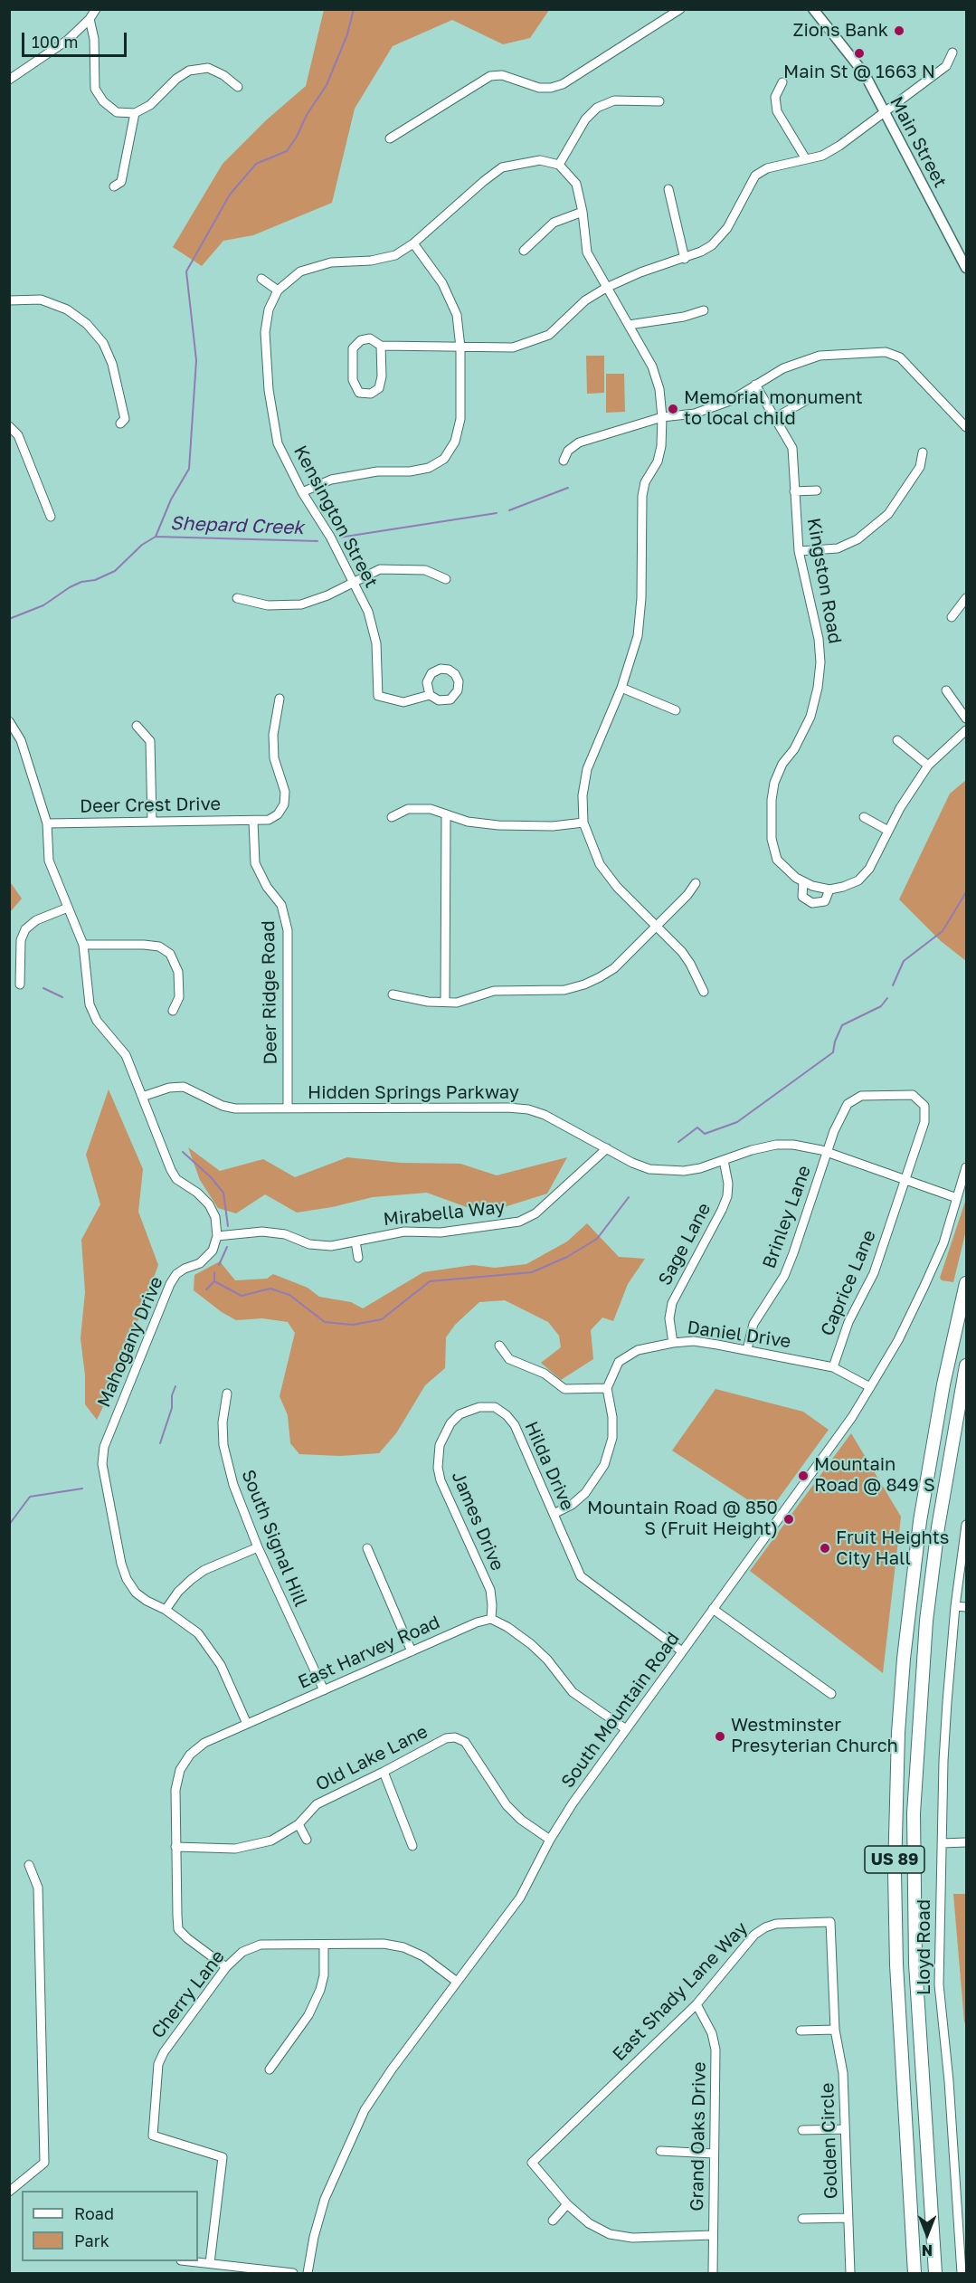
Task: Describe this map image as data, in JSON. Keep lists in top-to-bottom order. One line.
{"streets":{"highway":["US 89"],"main road":["Main Street"],"street":["Kensington Street","Kingston Road","Deer Crest Drive","Deer Ridge Road","Hidden Springs Parkway","Mirabella Way","Brinley Lane","Sage Lane","Caprice Lane","Daniel Drive","Mahogany Drive","Hilda Drive","James Drive","South Signal Hill","East Harvey Road","South Mountain Road","Old Lake Lane","Lloyd Road","East Shady Lane Way","Cherry Lane","Grand Oaks Drive","Golden Circle"]},"crossings":[["Deer Crest Drive","Deer Ridge Road"],["Deer Ridge Road","Hidden Springs Parkway"],["Hidden Springs Parkway","Mirabella Way"],["Hidden Springs Parkway","Brinley Lane"],["Hidden Springs Parkway","Sage Lane"],["Hidden Springs Parkway","Caprice Lane"],["Hidden Springs Parkway","South Mountain Road"],["Mirabella Way","Mahogany Drive"],["Brinley Lane","Caprice Lane"],["Brinley Lane","Daniel Drive"],["Sage Lane","Daniel Drive"],["Caprice Lane","Daniel Drive"],["Daniel Drive","South Mountain Road"],["Mahogany Drive","East Harvey Road"],["Hilda Drive","James Drive"],["Hilda Drive","South Mountain Road"],["James Drive","East Harvey Road"],["South Signal Hill","East Harvey Road"],["East Harvey Road","Old Lake Lane"],["East Harvey Road","Cherry Lane"],["South Mountain Road","Old Lake Lane"],["South Mountain Road","Cherry Lane"],["East Shady Lane Way","Grand Oaks Drive"],["East Shady Lane Way","Golden Circle"]],"water":["Shepard Creek"],"places":["Zions Bank","Main St @ 1663 N","Memorial monument to local child","Mountain Road @ 849 S","Mountain Road @ 850 S (Fruit Height)","Fruit Heights City Hall","Westminster Presyterian Church"],"legend":["Road","Park"],"scale_bar":"100 m","north":"bottom"}
